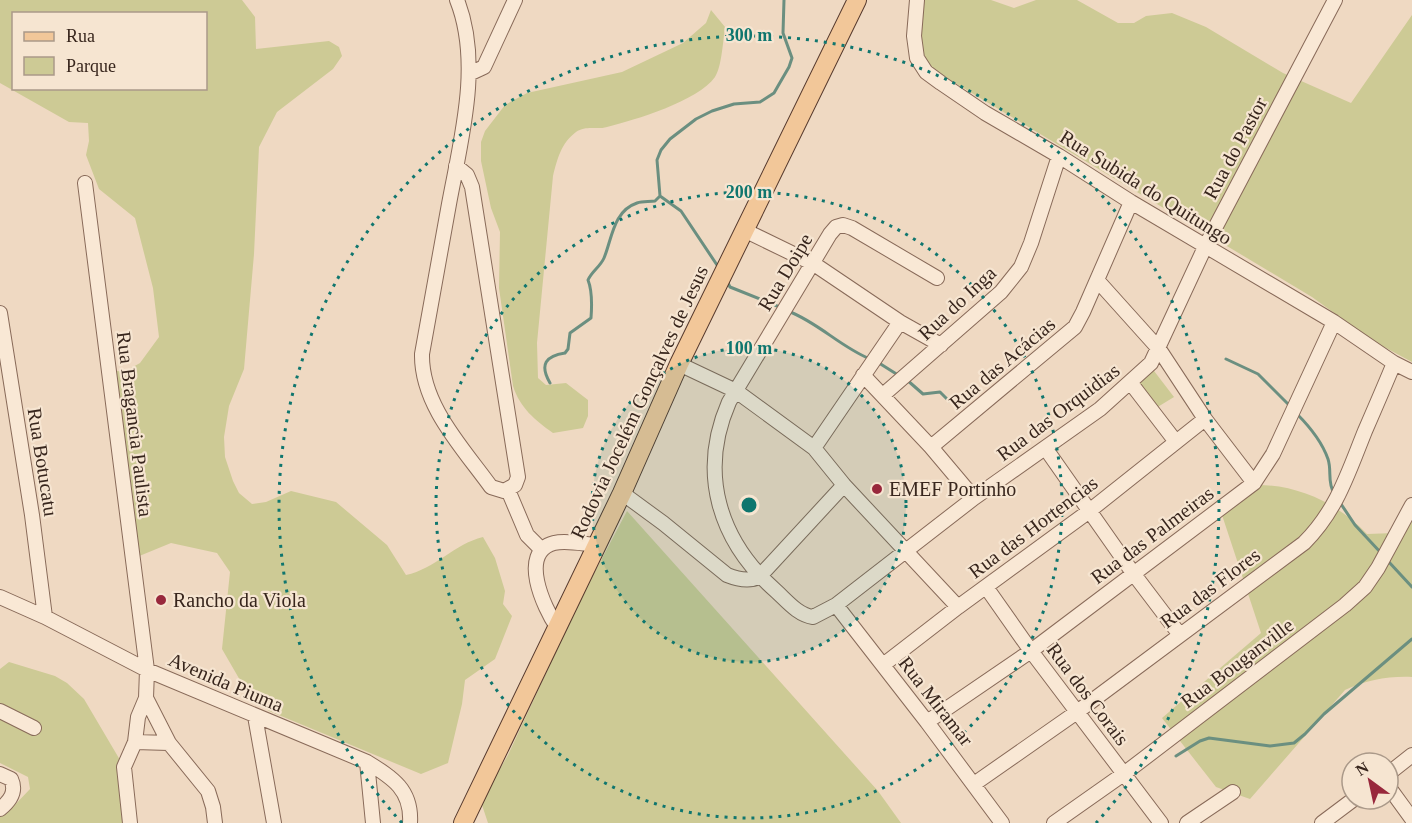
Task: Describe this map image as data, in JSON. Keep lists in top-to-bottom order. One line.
{"streets":{"main road":["Rodovia Jocelém Gonçalves de Jesus"],"street":["Rua do Pastor","Rua Subida do Quitungo","Rua Doipe","Rua do Inga","Rua das Acácias","Rua das Orquidias","Rua Bragancia Paulista","Rua Botucatu","Rua das Hortencias","Rua das Palmeiras","Rua das Flores","Rua Bouganville","Avenida Piuma","Rua dos Corais","Rua Miramar"]},"crossings":[["Rua do Pastor","Rua Subida do Quitungo"],["Rua do Pastor","Rua das Orquidias"],["Rua Subida do Quitungo","Rua do Inga"],["Rua Subida do Quitungo","Rua das Acácias"],["Rua Subida do Quitungo","Rua das Palmeiras"],["Rua Subida do Quitungo","Rua das Flores"],["Rua Doipe","Rua das Orquidias"],["Rua das Orquidias","Rua Miramar"],["Rua Bragancia Paulista","Avenida Piuma"],["Rua Botucatu","Avenida Piuma"],["Rua das Hortencias","Rua dos Corais"],["Rua das Hortencias","Rua Miramar"],["Rua das Palmeiras","Rua dos Corais"],["Rua das Palmeiras","Rua Miramar"],["Rua das Flores","Rua dos Corais"],["Rua das Flores","Rua Miramar"],["Rua Bouganville","Rua dos Corais"]],"places":["EMEF Portinho","Rancho da Viola"],"legend":["Rua","Parque"],"north":"top left","rings":["300 m","200 m","100 m"]}
